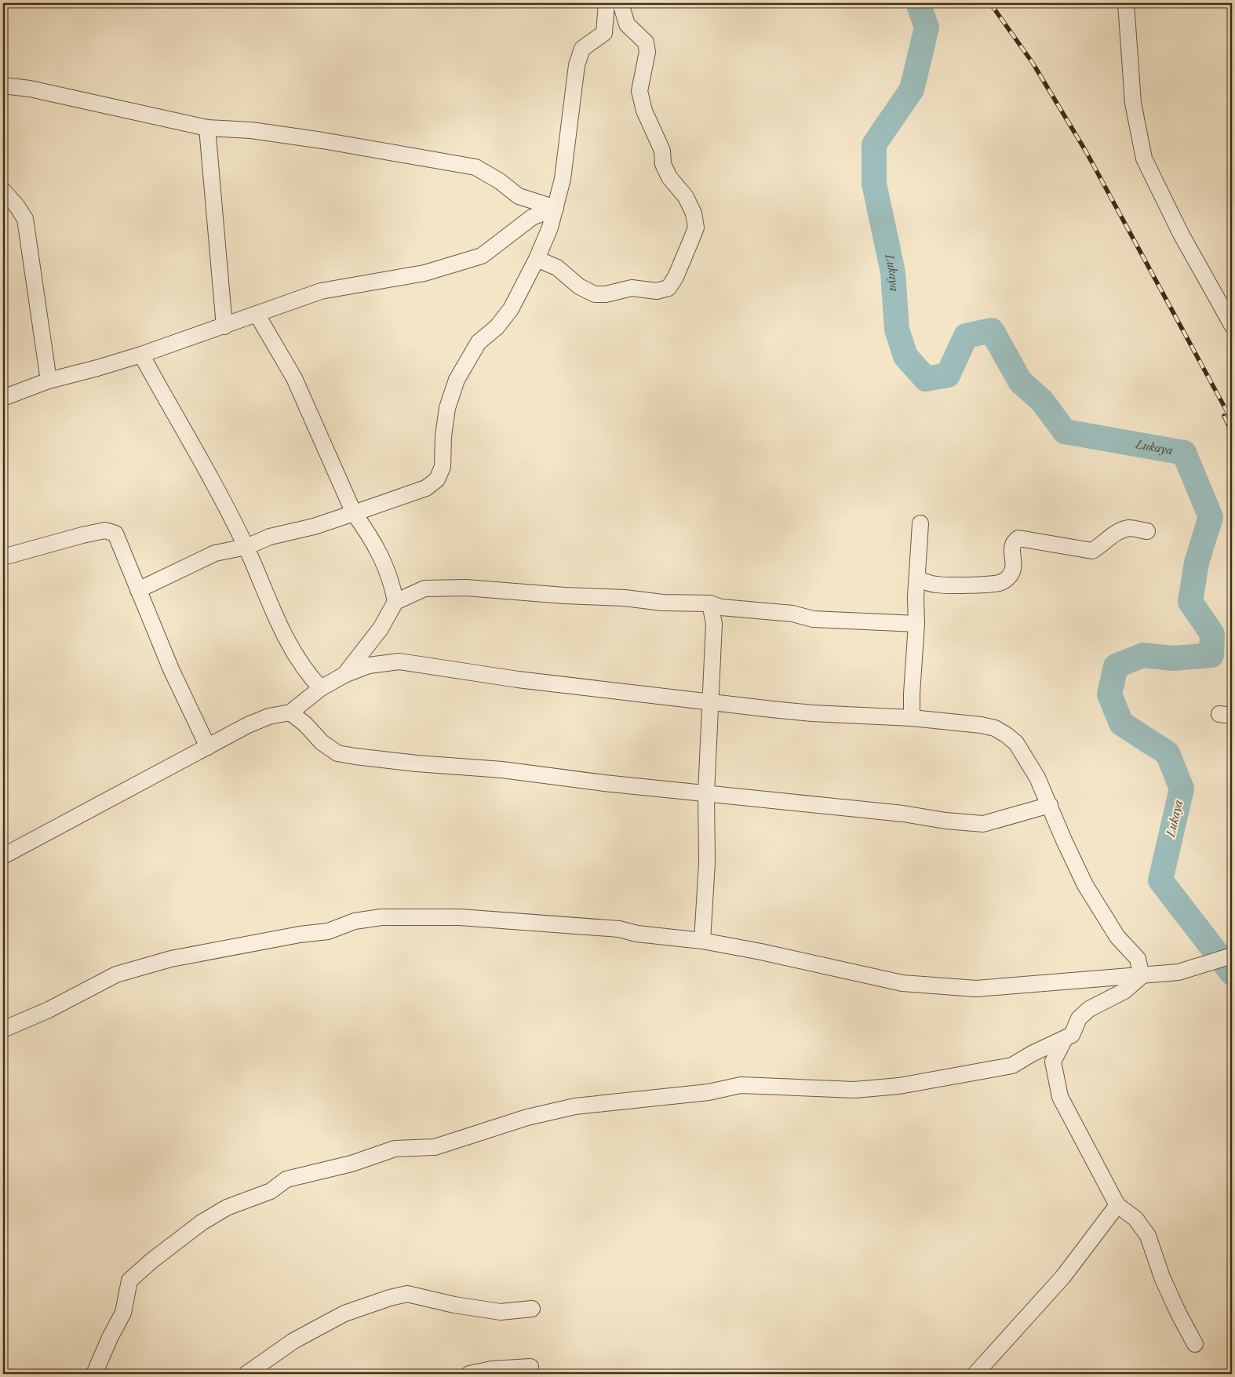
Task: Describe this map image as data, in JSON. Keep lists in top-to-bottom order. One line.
{"water":["Lukaya"]}
